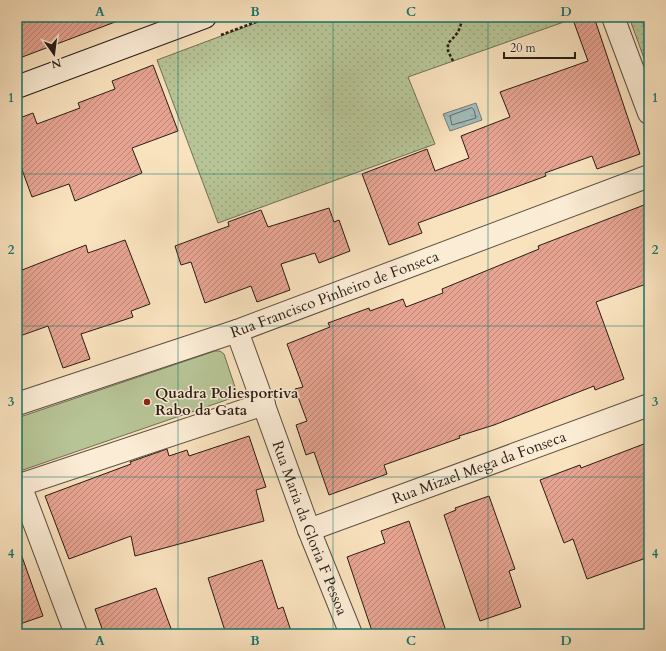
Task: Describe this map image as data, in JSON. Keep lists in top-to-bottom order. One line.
{"streets":{"street":["Rua Francisco Pinheiro de Fonseca","Rua Mizael Mega da Fonseca","Rua Maria da Gloria F Pessoa"]},"crossings":[["Rua Francisco Pinheiro de Fonseca","Rua Maria da Gloria F Pessoa"],["Rua Mizael Mega da Fonseca","Rua Maria da Gloria F Pessoa"]],"places":["Quadra Poliesportiva Rabo da Gata"],"scale_bar":"20 m","north":"bottom","grid":{"columns":["A","B","C","D"],"rows":["1","2","3","4"]}}
